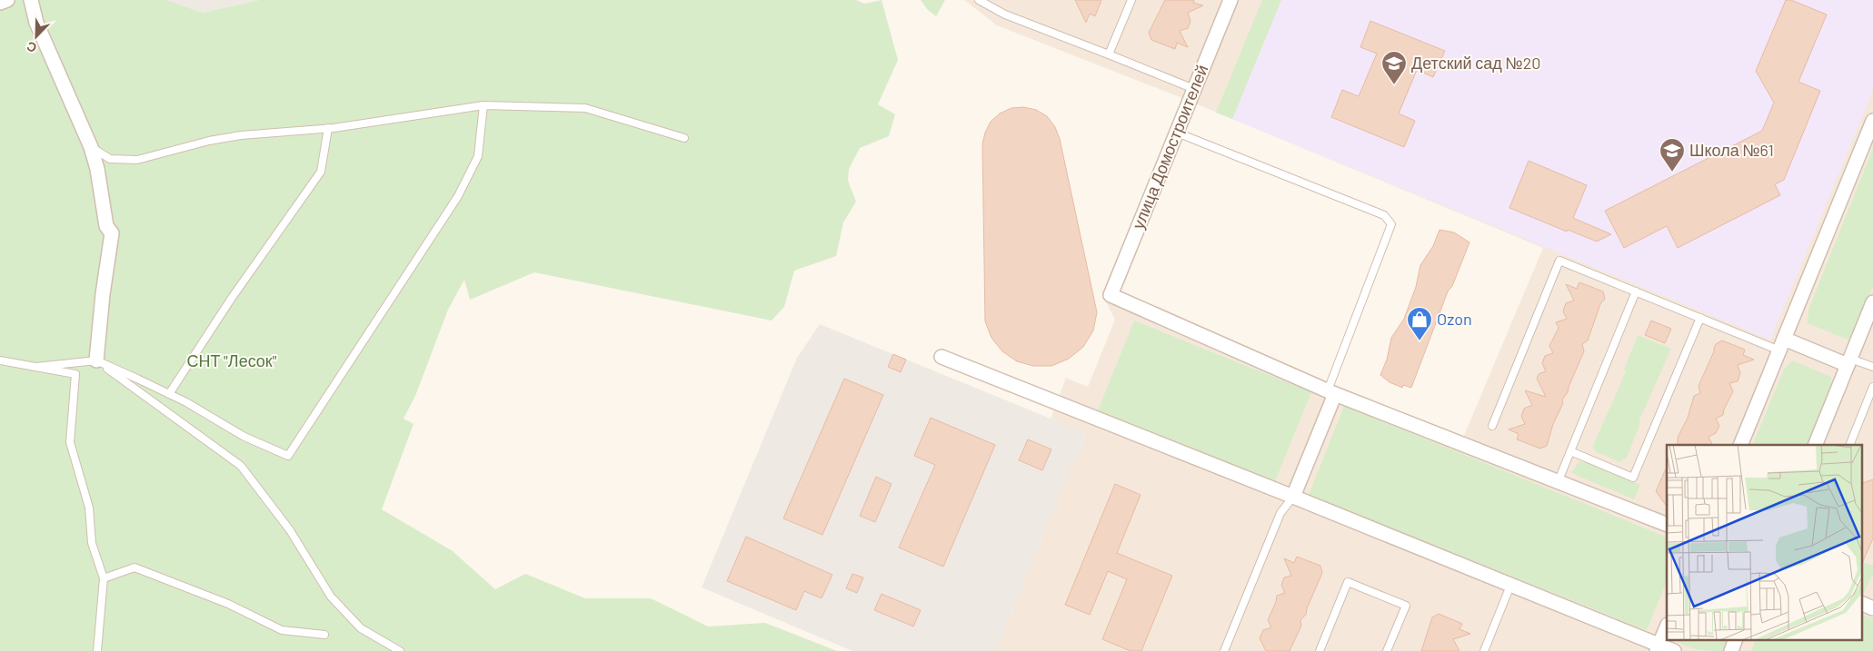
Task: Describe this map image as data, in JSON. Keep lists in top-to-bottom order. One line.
{"streets":{"street":["улица Домостроителей"]},"parks":["СНТ \"Лесок\""],"places":{"school or university":["Детский сад №20","Школа №61"],"shop":["Ozon"]},"north":"bottom left"}
